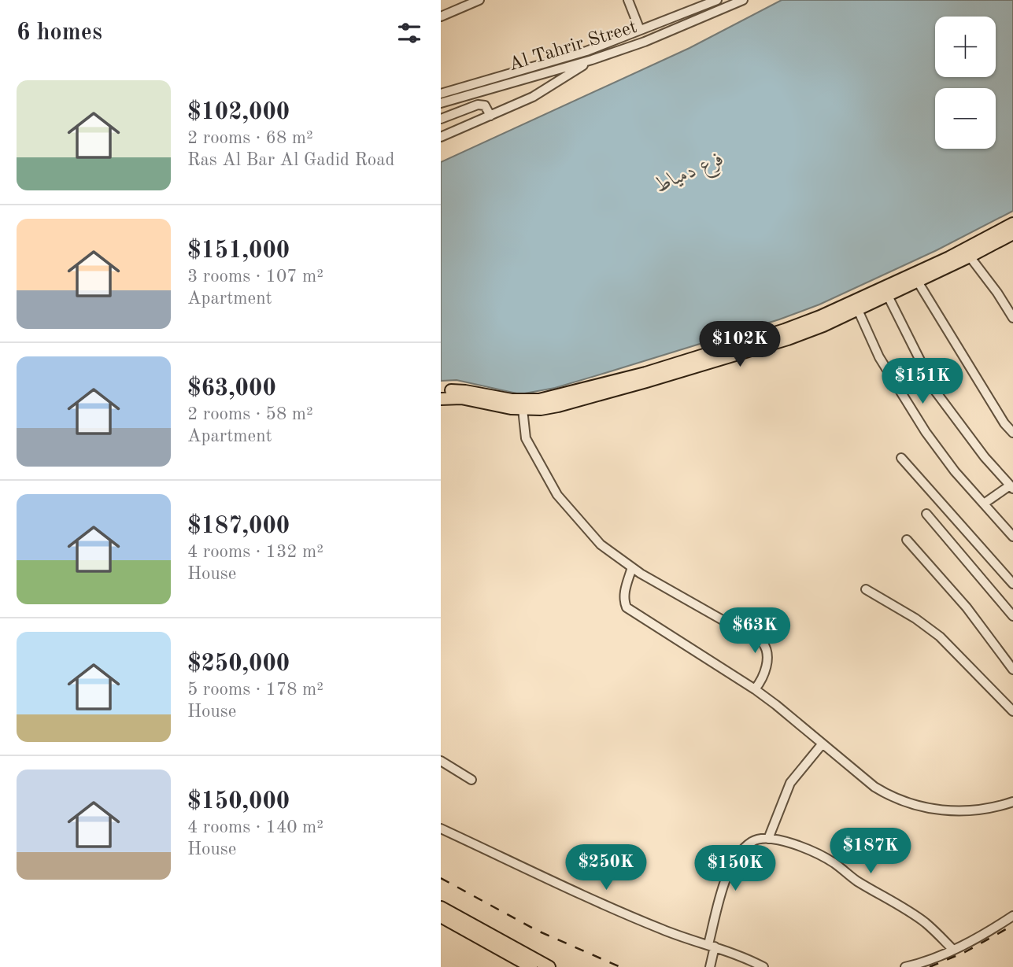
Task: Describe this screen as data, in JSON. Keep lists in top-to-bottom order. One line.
{"streets":{"street":["Al Tahrir Street"]},"water":["فرع دمياط"],"page":{"heading":"6 homes","map_buttons":["+","−"],"list":[{"name":"$102,000","note":"2 rooms · 68 m² · Ras Al Bar Al Gadid Road"},{"name":"$151,000","note":"3 rooms · 107 m² · Apartment"},{"name":"$63,000","note":"2 rooms · 58 m² · Apartment"},{"name":"$187,000","note":"4 rooms · 132 m² · House"},{"name":"$250,000","note":"5 rooms · 178 m² · House"},{"name":"$150,000","note":"4 rooms · 140 m² · House"}],"price":["$102K","$151K","$63K","$187K","$250K","$150K"]}}
